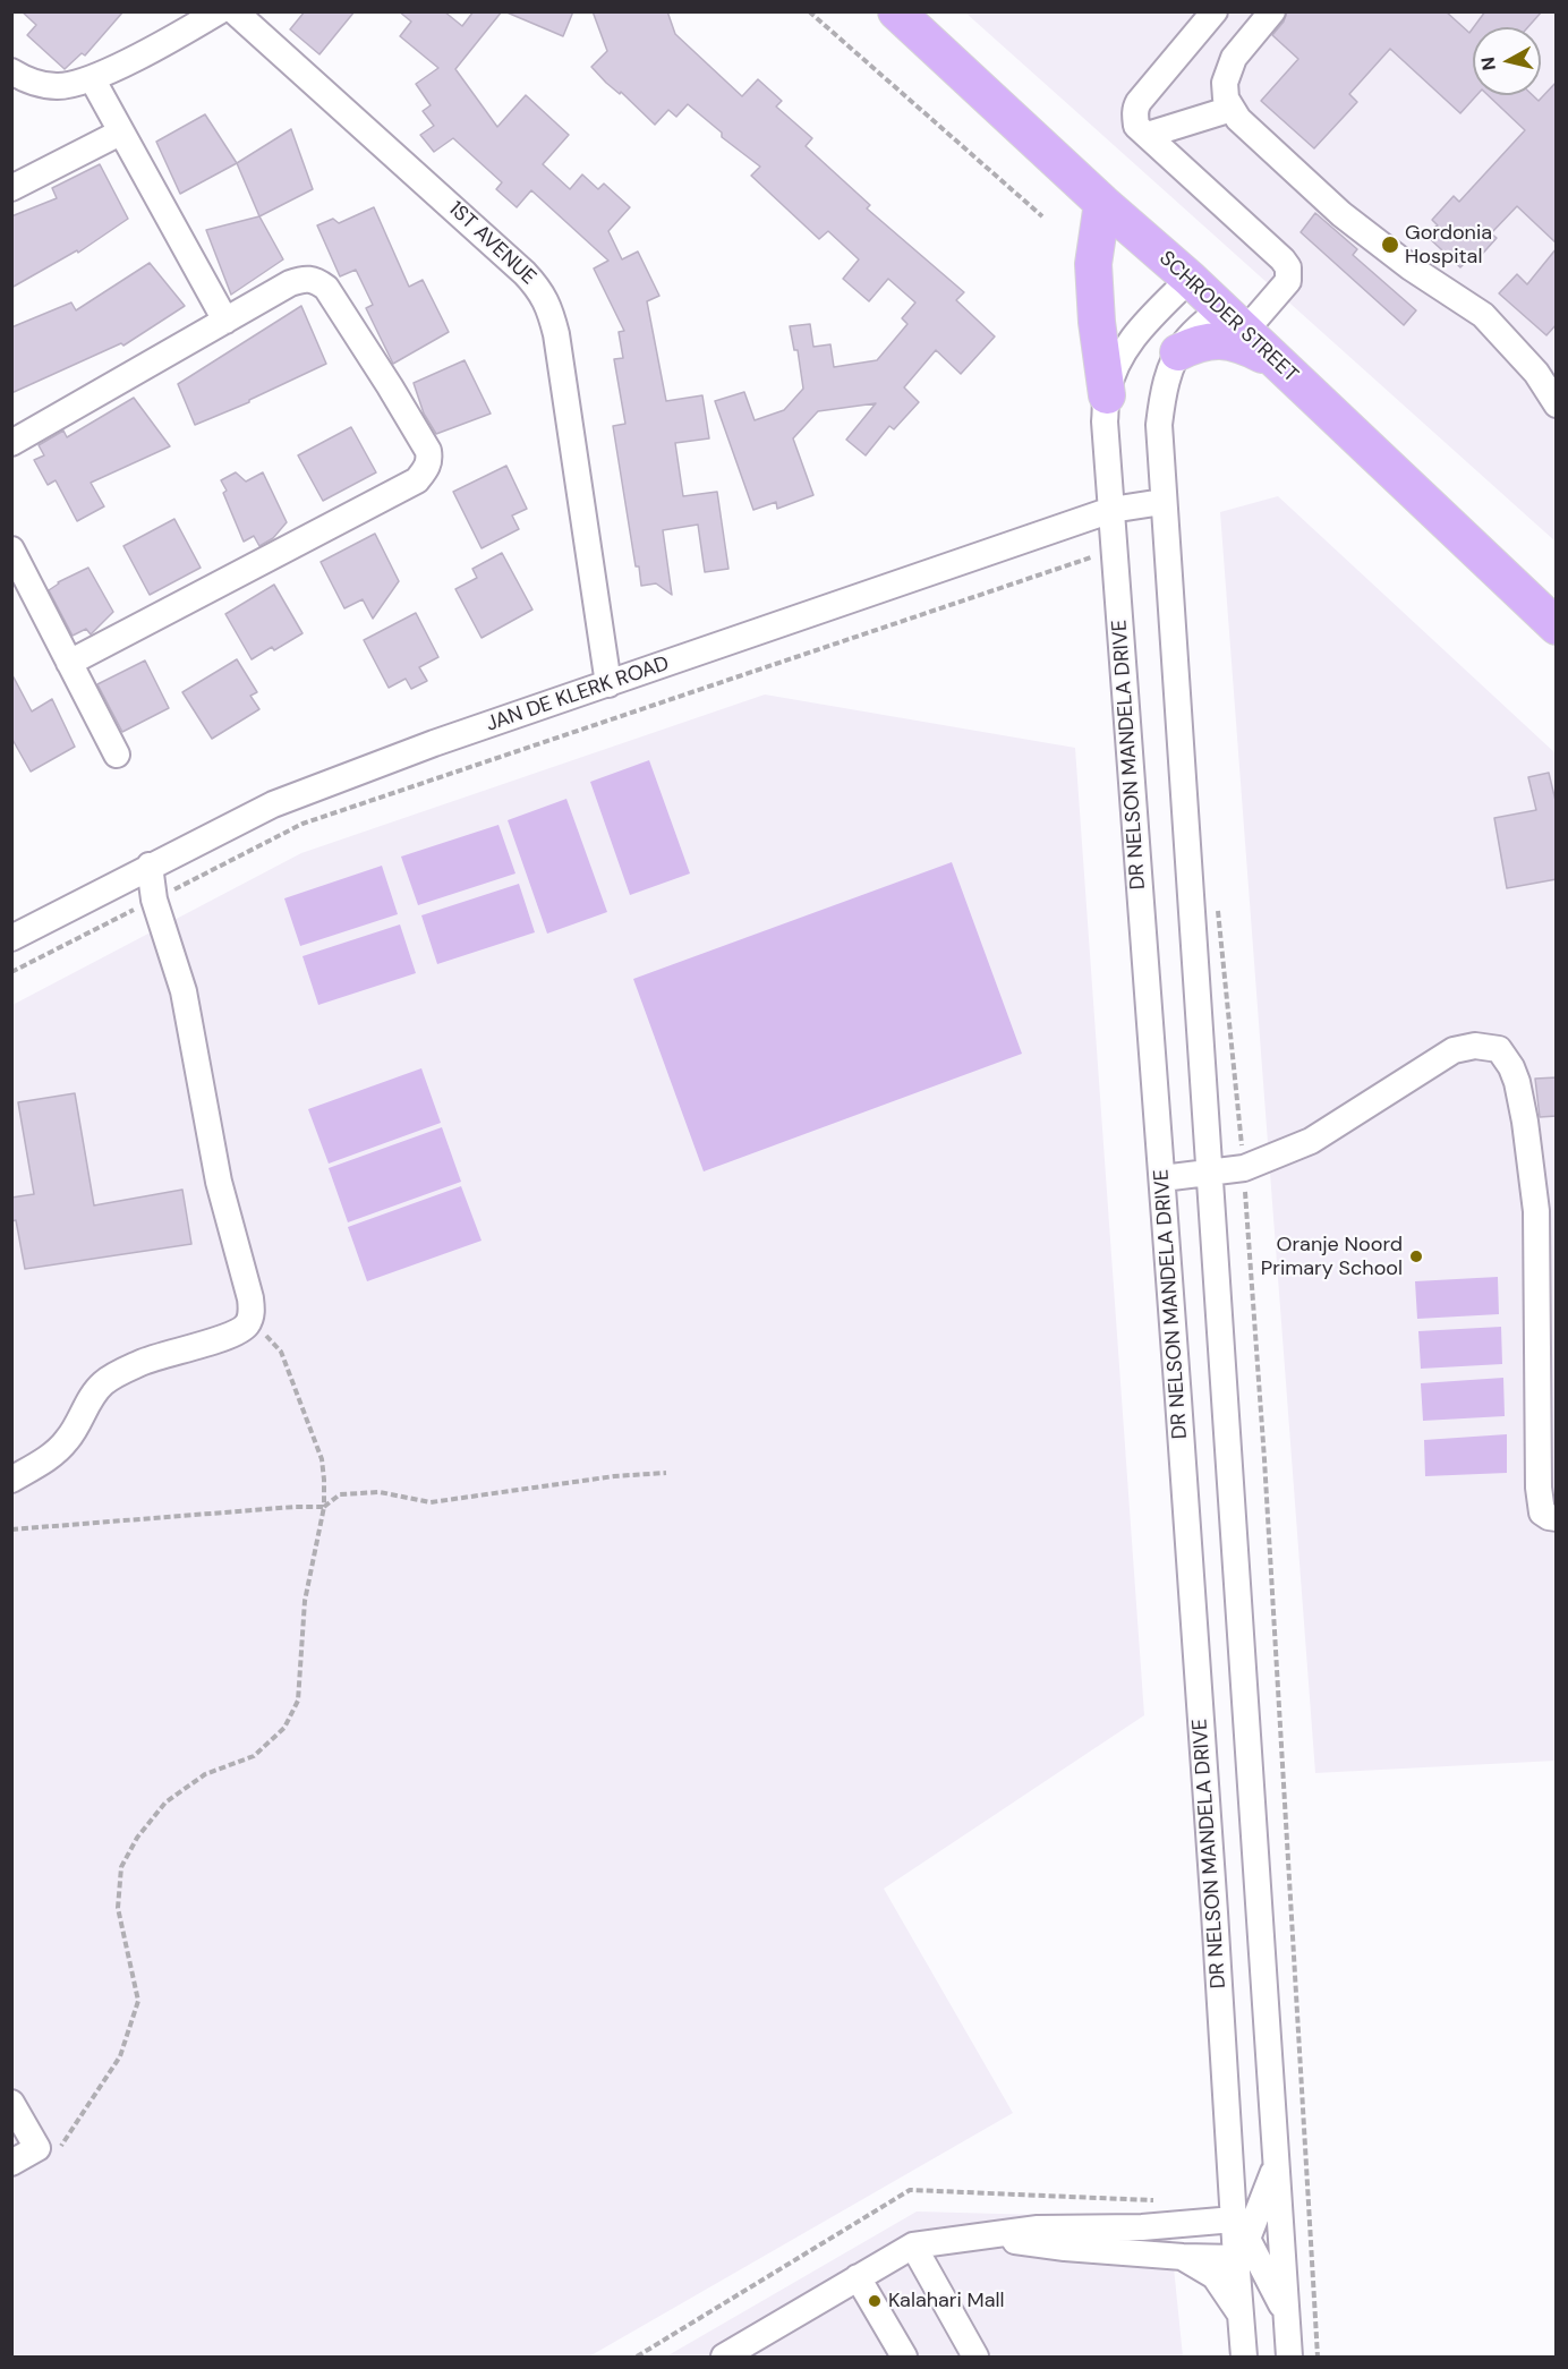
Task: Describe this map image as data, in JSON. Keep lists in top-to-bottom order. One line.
{"streets":{"highway":["SCHRODER STREET"],"street":["1ST AVENUE","JAN DE KLERK ROAD","DR NELSON MANDELA DRIVE"]},"crossings":[["1ST AVENUE","JAN DE KLERK ROAD"],["SCHRODER STREET","DR NELSON MANDELA DRIVE"],["JAN DE KLERK ROAD","DR NELSON MANDELA DRIVE"]],"places":["Gordonia Hospital","Oranje Noord Primary School","Kalahari Mall"],"north":"left"}
